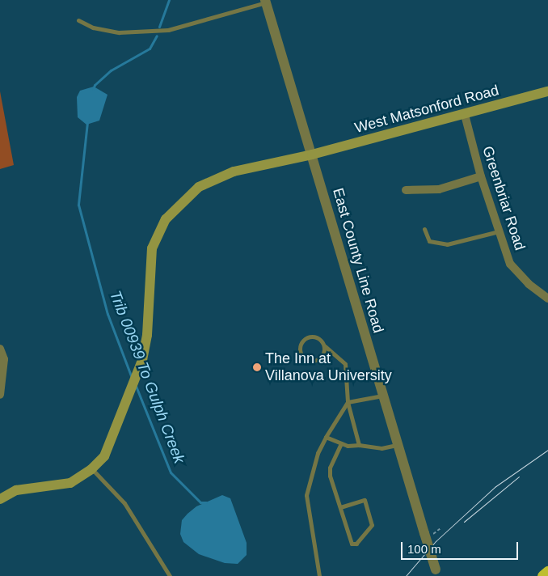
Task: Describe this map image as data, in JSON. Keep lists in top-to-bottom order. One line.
{"streets":{"main road":["West Matsonford Road"],"street":["Greenbriar Road","East County Line Road"]},"crossings":[["West Matsonford Road","Greenbriar Road"],["West Matsonford Road","East County Line Road"]],"water":["Trib 00939 To Gulph Creek"],"places":["The Inn at Villanova University"],"scale_bar":"100 m"}
